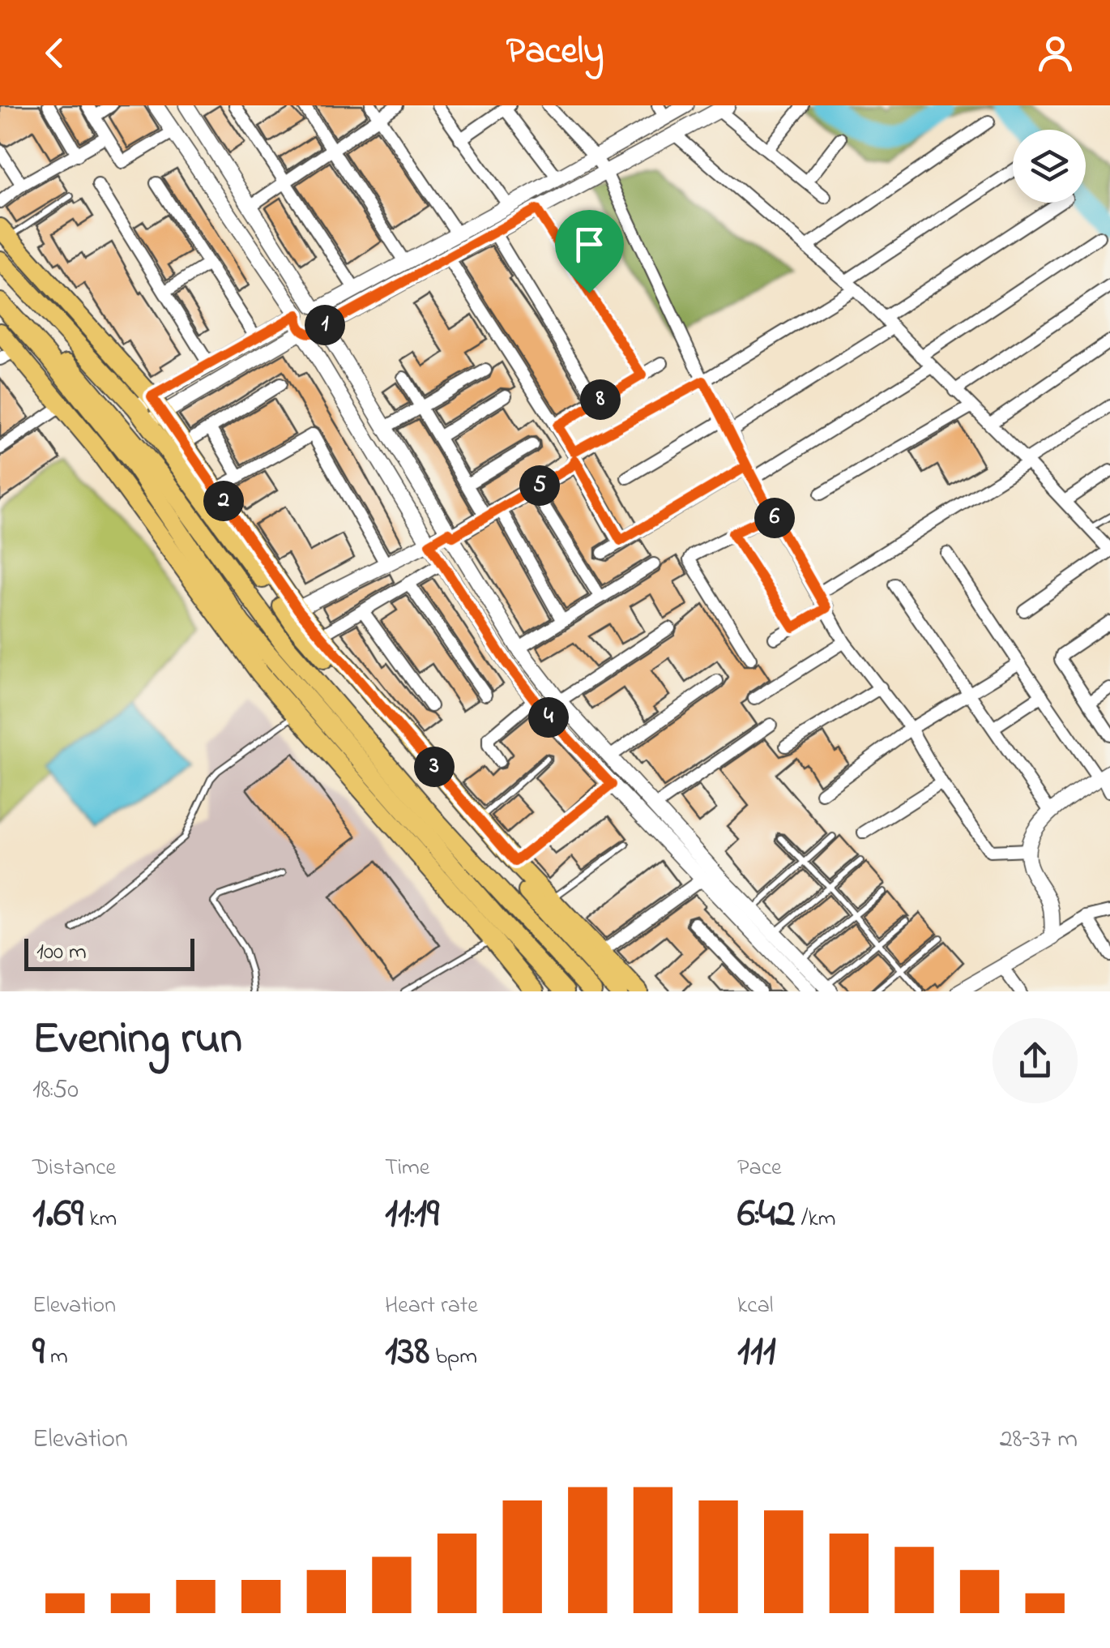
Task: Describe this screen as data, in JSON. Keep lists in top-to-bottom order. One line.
{"scale_bar":"100 m","page":{"header":"Pacely","pins":["1","8","5","2","6","4","3"],"scale":"100 m","heading":["Evening run","18:50"],"stats":[["Distance","1.69 km"],["Time","11:19"],["Pace","6:42 /km"],["Elevation","9 m"],["Heart rate","138 bpm"],["kcal","111"]],"chart":["Elevation","28–37 m"]}}
